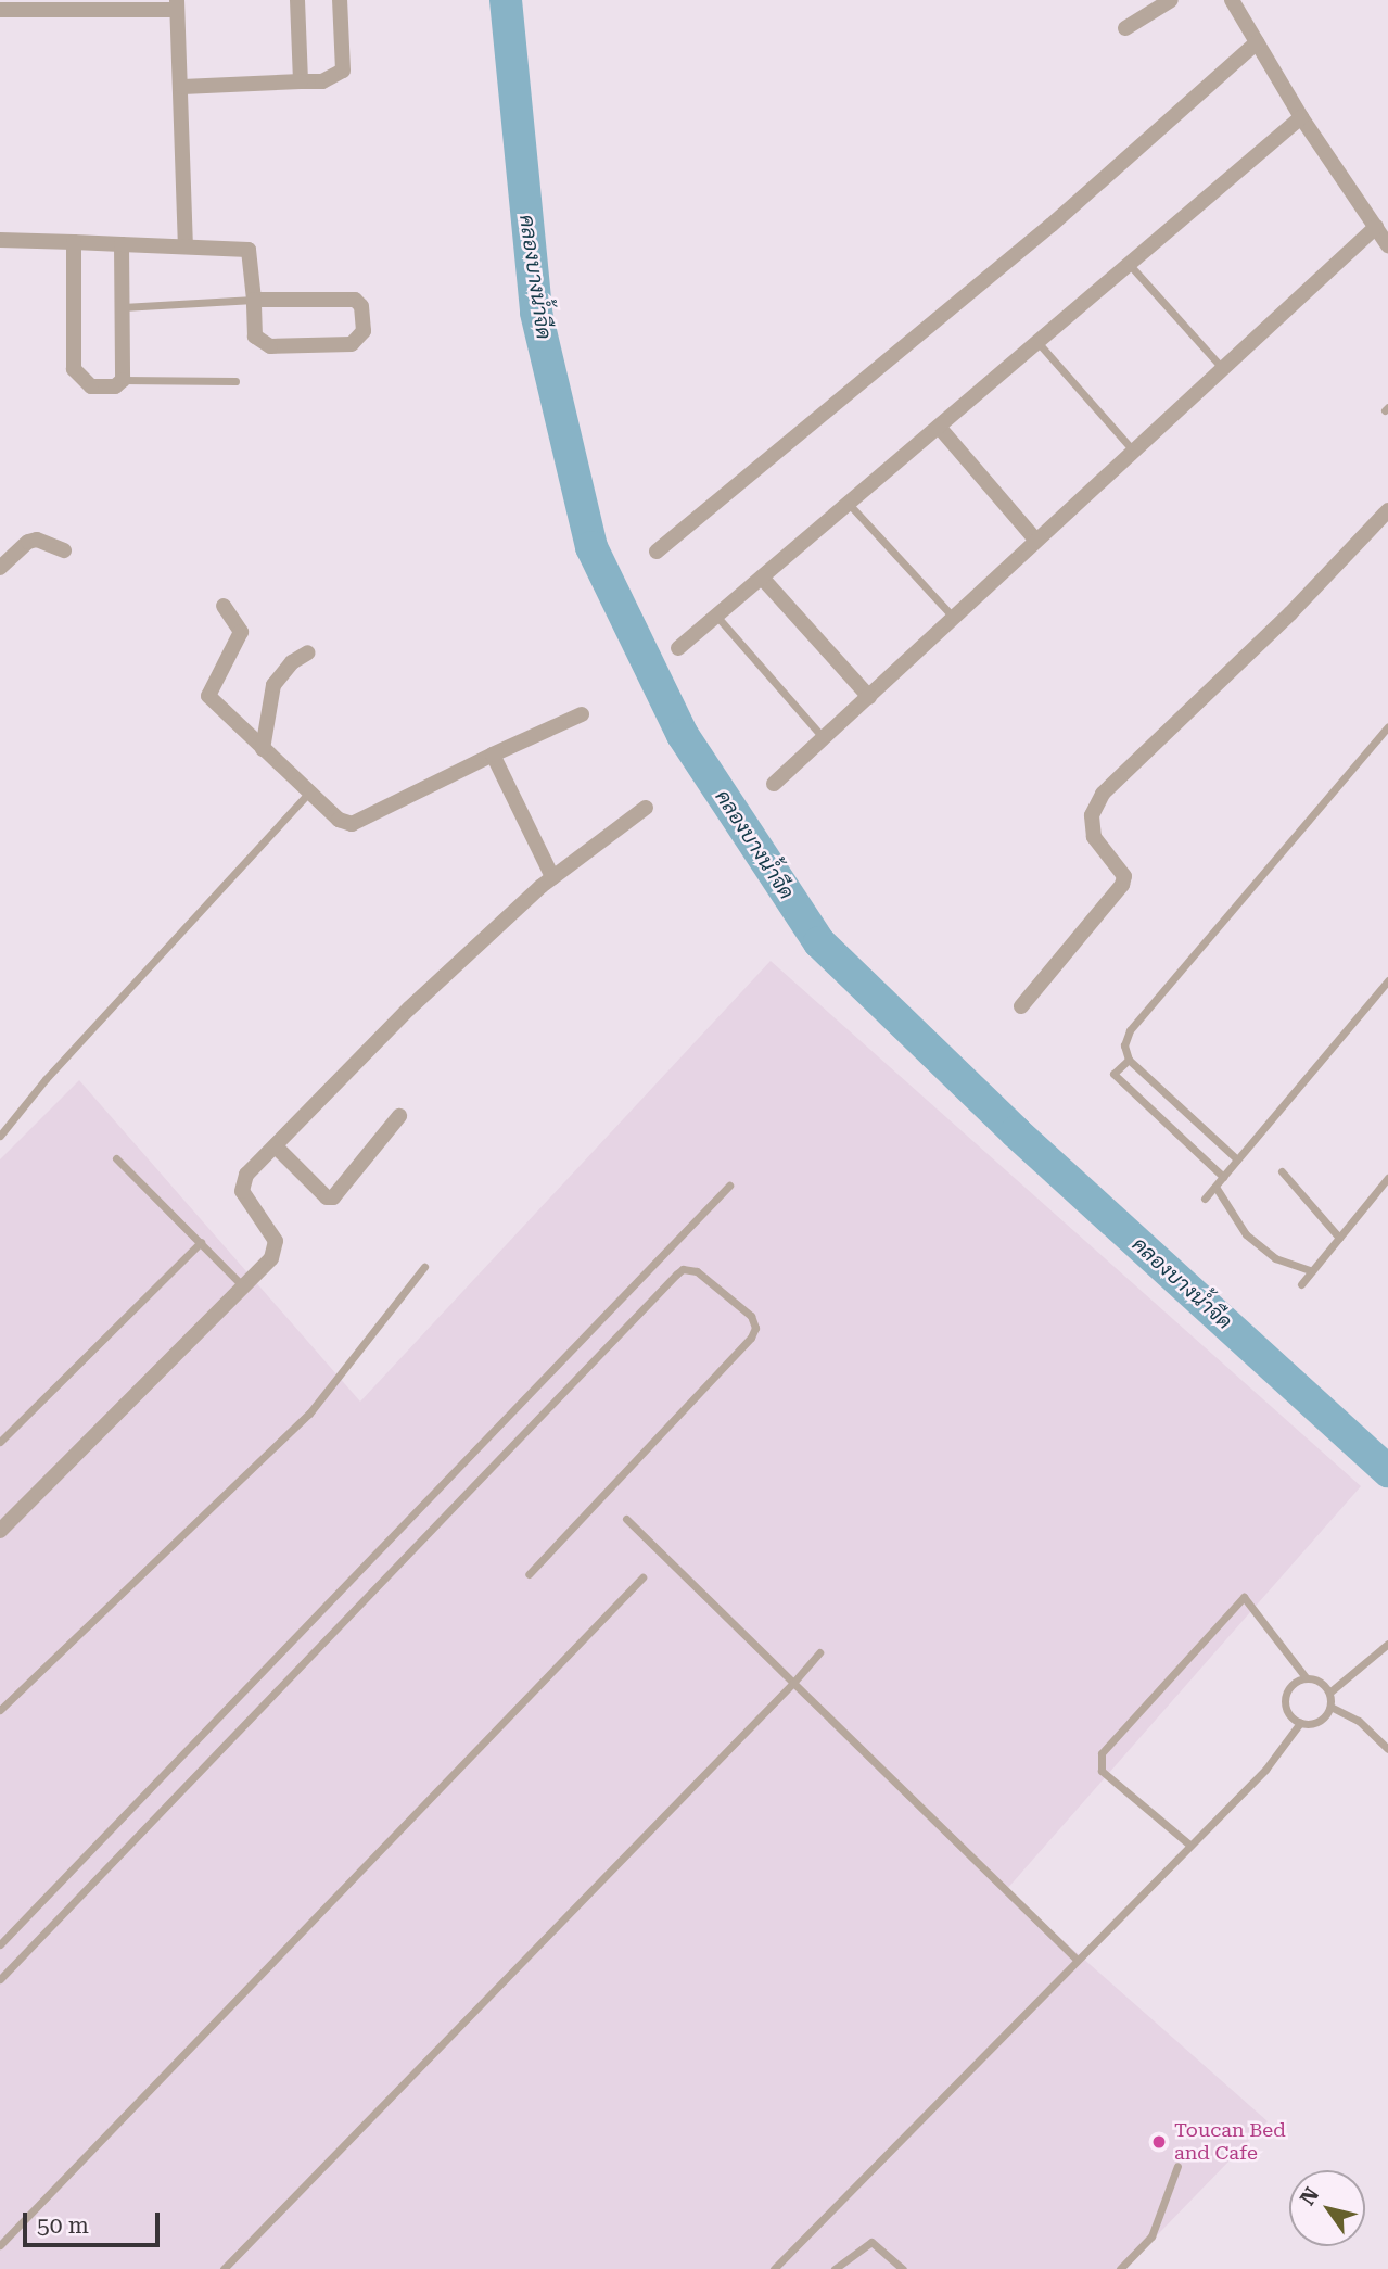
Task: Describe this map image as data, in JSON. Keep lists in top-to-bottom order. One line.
{"water":["คลองบางน้ำจืด"],"places":["Toucan Bed and Cafe"],"scale_bar":"50 m","north":"top left"}
